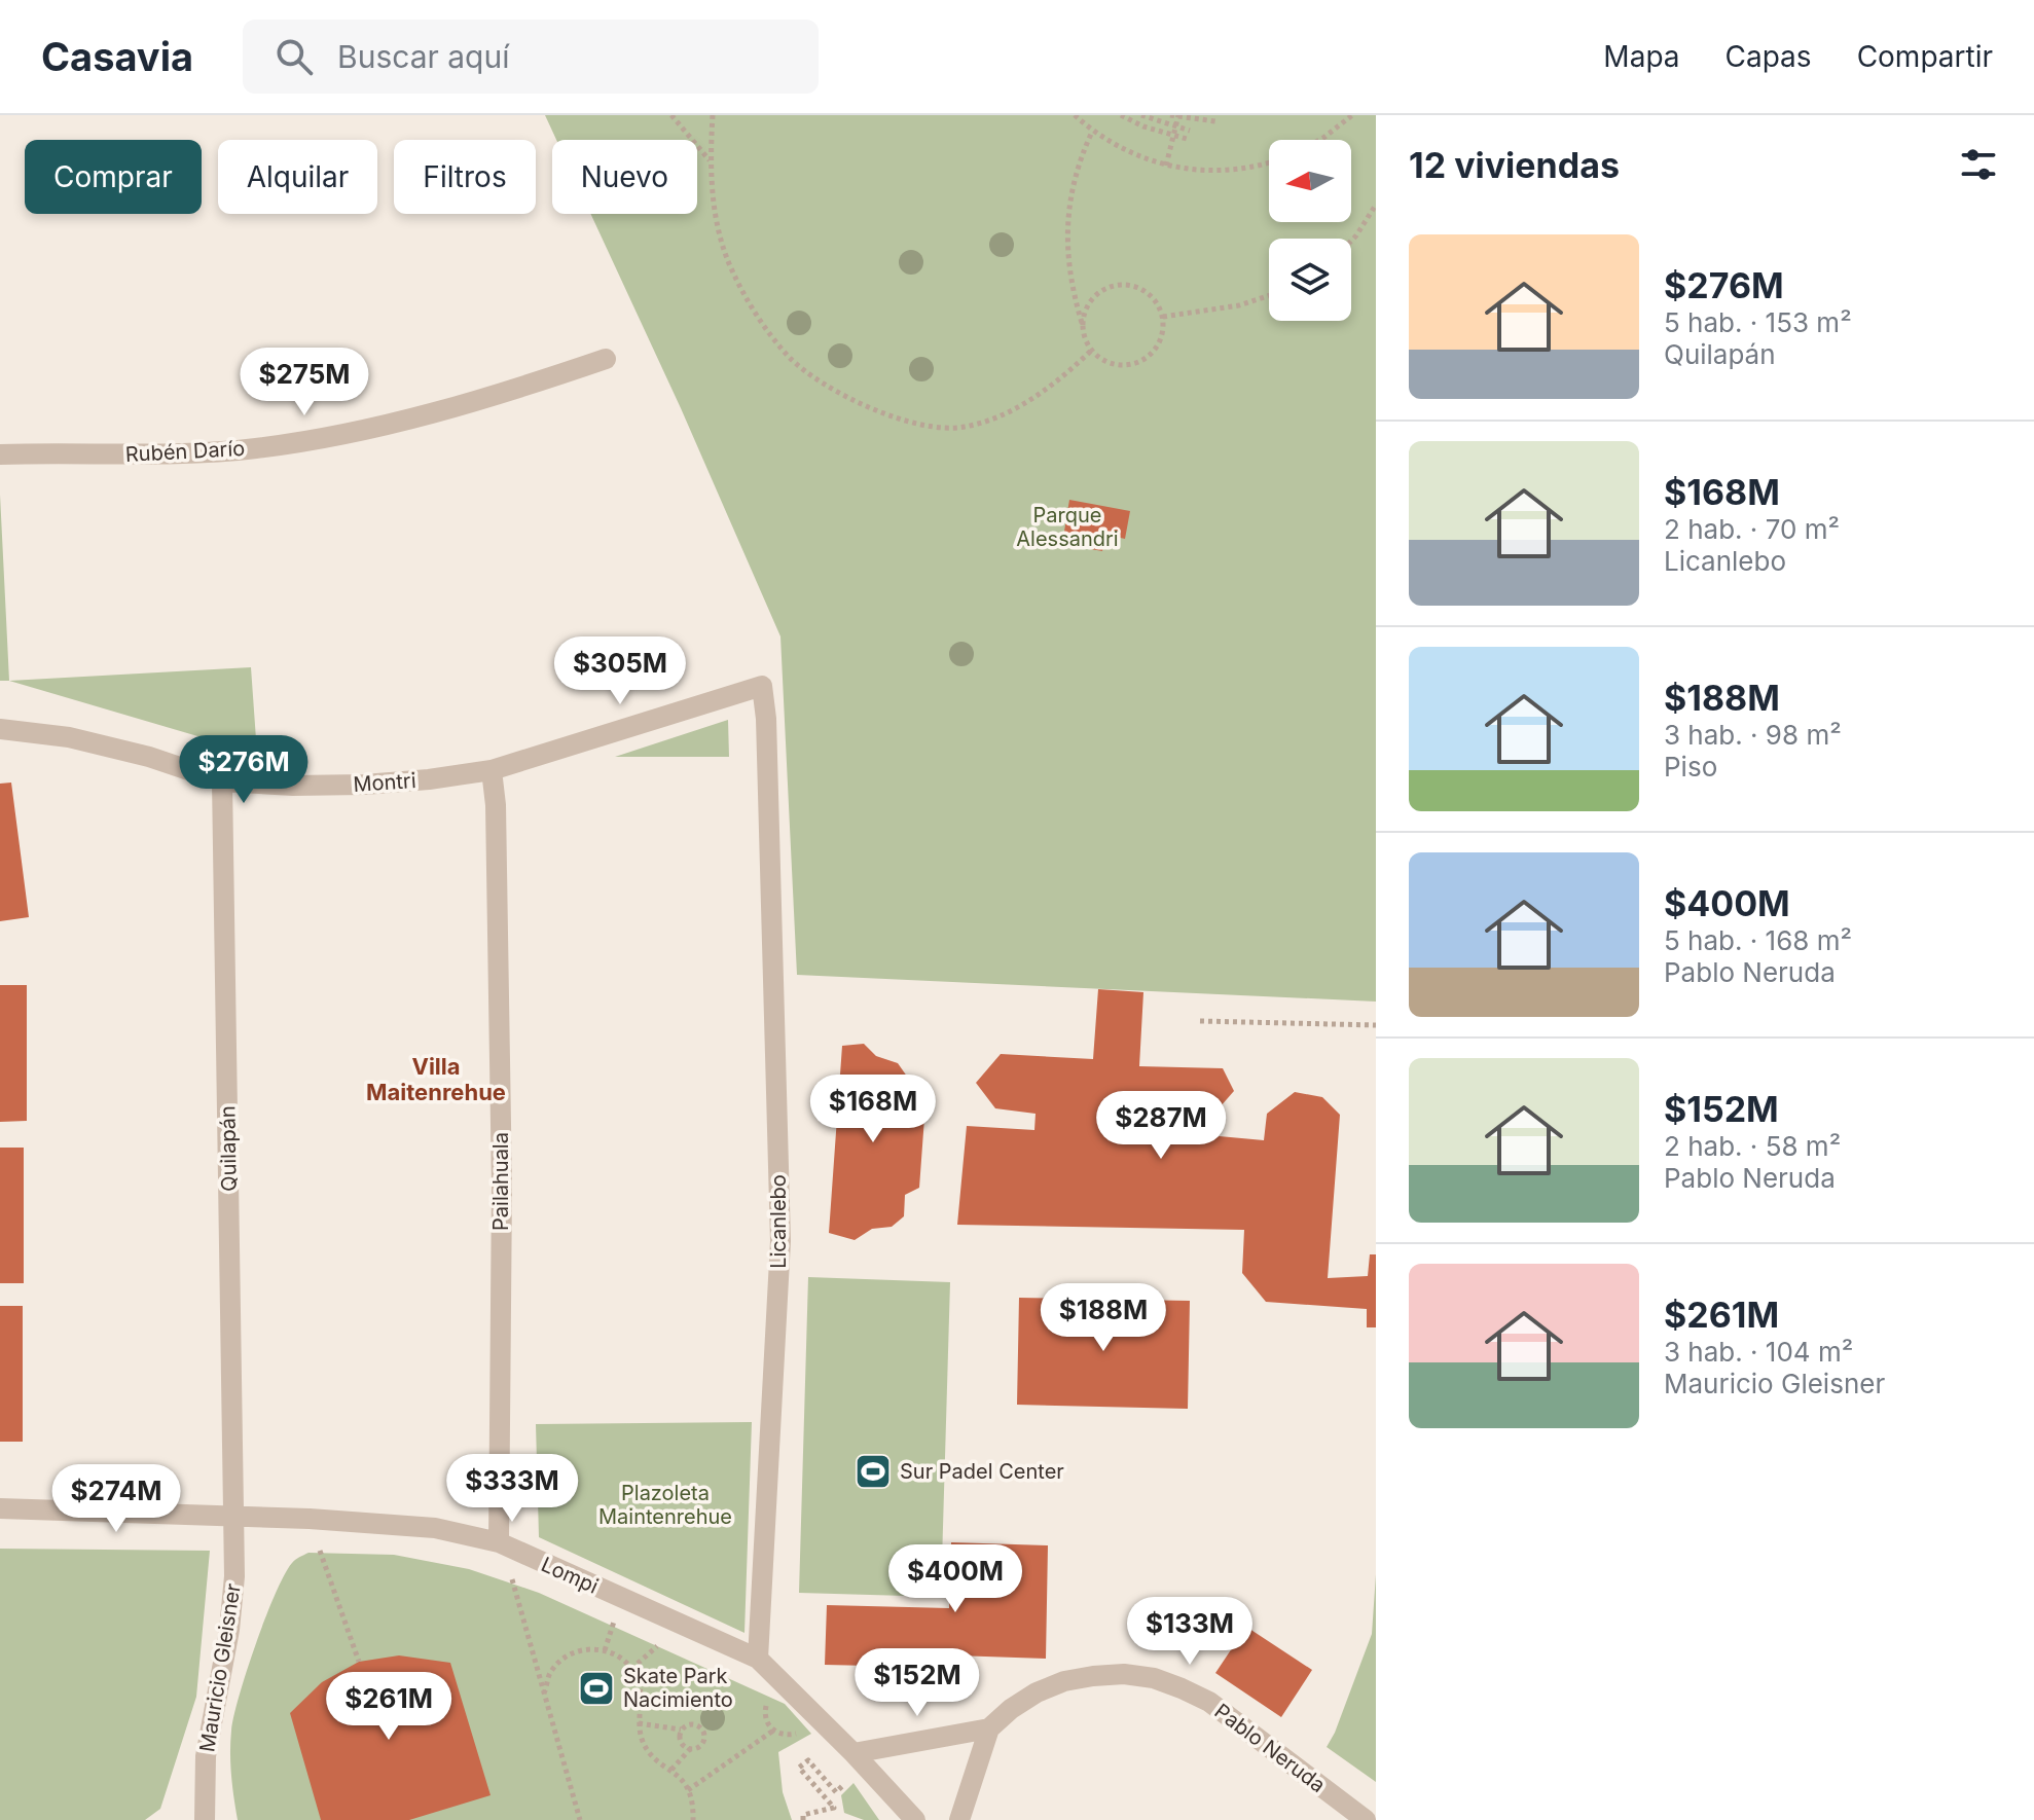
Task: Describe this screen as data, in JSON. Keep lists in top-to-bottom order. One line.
{"streets":{"street":["Rubén Darío","Montri","Quilapán","Pailahuala","Licanlebo","Lompi","Mauricio Gleisner","Pablo Neruda"]},"crossings":[["Montri","Quilapán"],["Montri","Pailahuala"],["Montri","Licanlebo"],["Quilapán","Lompi"],["Quilapán","Mauricio Gleisner"],["Pailahuala","Lompi"],["Licanlebo","Lompi"],["Lompi","Mauricio Gleisner"],["Lompi","Pablo Neruda"]],"districts":["Villa Maitenrehue"],"parks":["Parque Alessandri","Plazoleta Maintenrehue"],"places":{"sports":["Sur Padel Center","Skate Park Nacimiento"]},"north":"left","page":{"header":"Casavia","search":"Buscar aquí","nav":["Mapa","Capas","Compartir"],"heading":"12 viviendas","chip":["Comprar","Alquilar","Filtros","Nuevo"],"list":[{"name":"$276M","note":"5 hab. · 153 m² · Quilapán"},{"name":"$168M","note":"2 hab. · 70 m² · Licanlebo"},{"name":"$188M","note":"3 hab. · 98 m² · Piso"},{"name":"$400M","note":"5 hab. · 168 m² · Pablo Neruda"},{"name":"$152M","note":"2 hab. · 58 m² · Pablo Neruda"},{"name":"$261M","note":"3 hab. · 104 m² · Mauricio Gleisner"}],"price":["$275M","$305M","$276M","$168M","$287M","$188M","$333M","$274M","$400M","$133M","$152M","$261M"]}}
